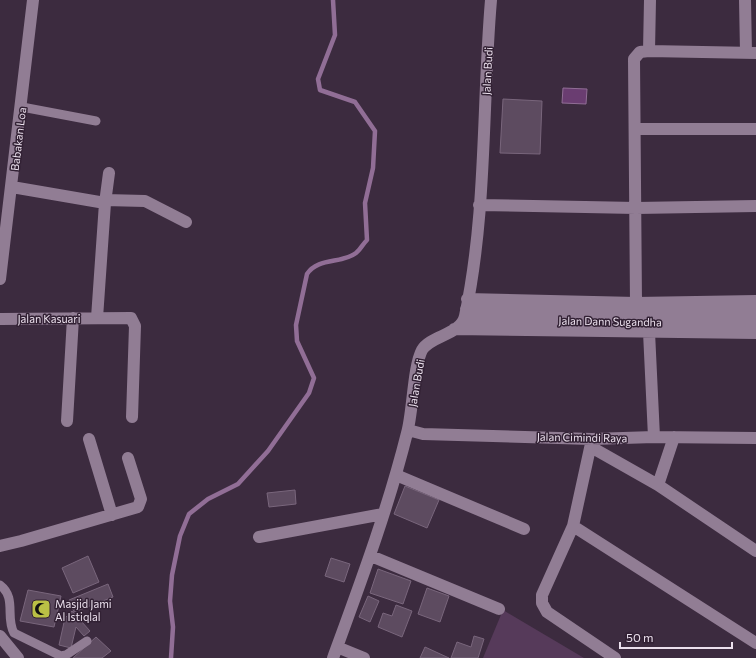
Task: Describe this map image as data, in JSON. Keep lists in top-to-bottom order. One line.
{"streets":{"street":["Jalan Budi","Babakan Loa","Jalan Kasuari","Jalan Dann Sugandha","Jalan Cimindi Raya"]},"crossings":[["Jalan Budi","Jalan Dann Sugandha"],["Jalan Budi","Jalan Cimindi Raya"]],"places":{"mosque":["Masjid Jami Al Istiqlal"]},"scale_bar":"50 m"}
